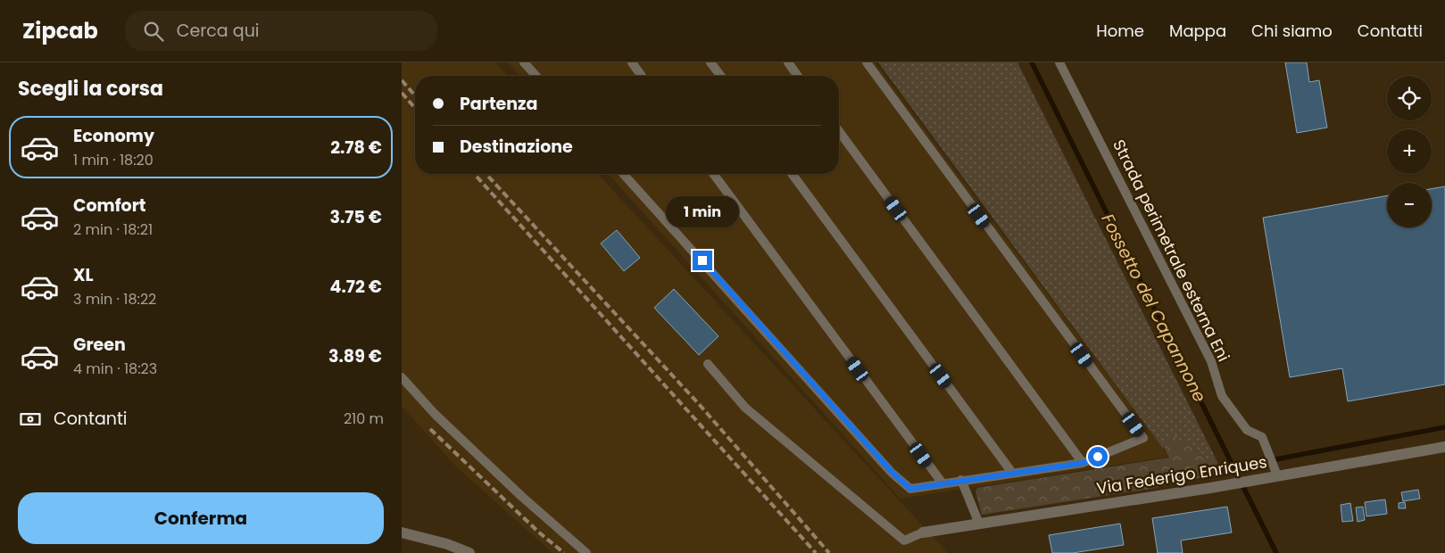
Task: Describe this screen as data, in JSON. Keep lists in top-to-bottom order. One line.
{"streets":{"street":["Via Federigo Enriques"],"lane":["Strada perimetrale esterna Eni"]},"crossings":[["Strada perimetrale esterna Eni","Via Federigo Enriques"]],"water":["Fossetto del Capannone"],"page":{"header":"Zipcab","search":"Cerca qui","nav":["Home","Mappa","Chi siamo","Contatti"],"heading":"Scegli la corsa","map_buttons":["+","−"],"banner":["Partenza","Destinazione"],"list":[{"name":"Economy","note":"1 min · 18:20","value":"2.78 €"},{"name":"Comfort","note":"2 min · 18:21","value":"3.75 €"},{"name":"XL","note":"3 min · 18:22","value":"4.72 €"},{"name":"Green","note":"4 min · 18:23","value":"3.89 €"}],"bubble":"1 min","pay":["Contanti","210 m"],"buttons":"Conferma"}}
